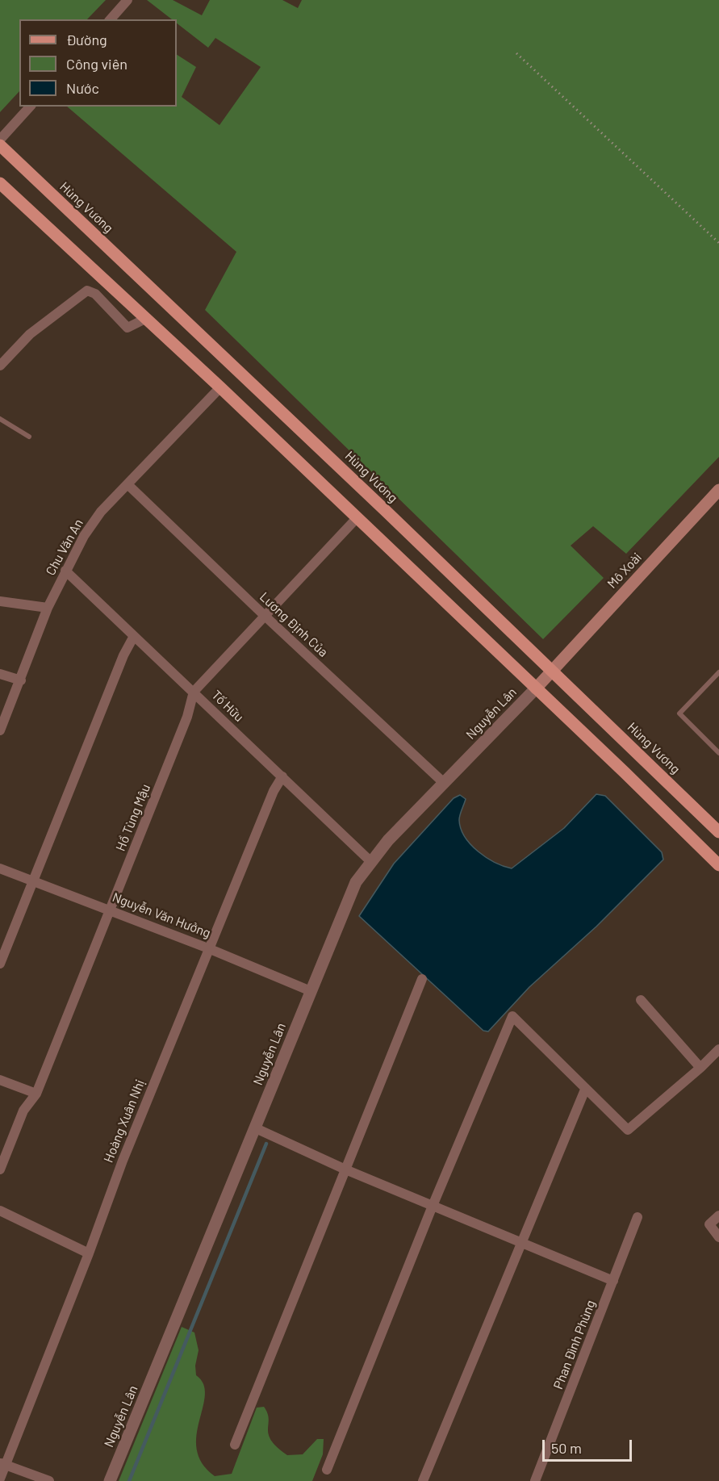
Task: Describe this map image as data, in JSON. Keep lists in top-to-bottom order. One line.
{"streets":{"main road":["Hùng Vương","Mô Xoài"],"street":["Chu Văn An","Lương Định Của","Tố Hữu","Nguyễn Lân","Hồ Tùng Mậu","Nguyễn Văn Hưởng","Hoàng Xuân Nhị","Phan Đình Phùng"]},"crossings":[["Hùng Vương","Mô Xoài"],["Chu Văn An","Lương Định Của"],["Chu Văn An","Tố Hữu"],["Mô Xoài","Nguyễn Lân"],["Lương Định Của","Nguyễn Lân"],["Lương Định Của","Hồ Tùng Mậu"],["Tố Hữu","Nguyễn Lân"],["Tố Hữu","Hồ Tùng Mậu"],["Tố Hữu","Hoàng Xuân Nhị"],["Nguyễn Lân","Nguyễn Văn Hưởng"],["Hồ Tùng Mậu","Nguyễn Văn Hưởng"],["Nguyễn Văn Hưởng","Hoàng Xuân Nhị"]],"legend":["Đường","Công viên","Nước"],"scale_bar":"50 m"}
